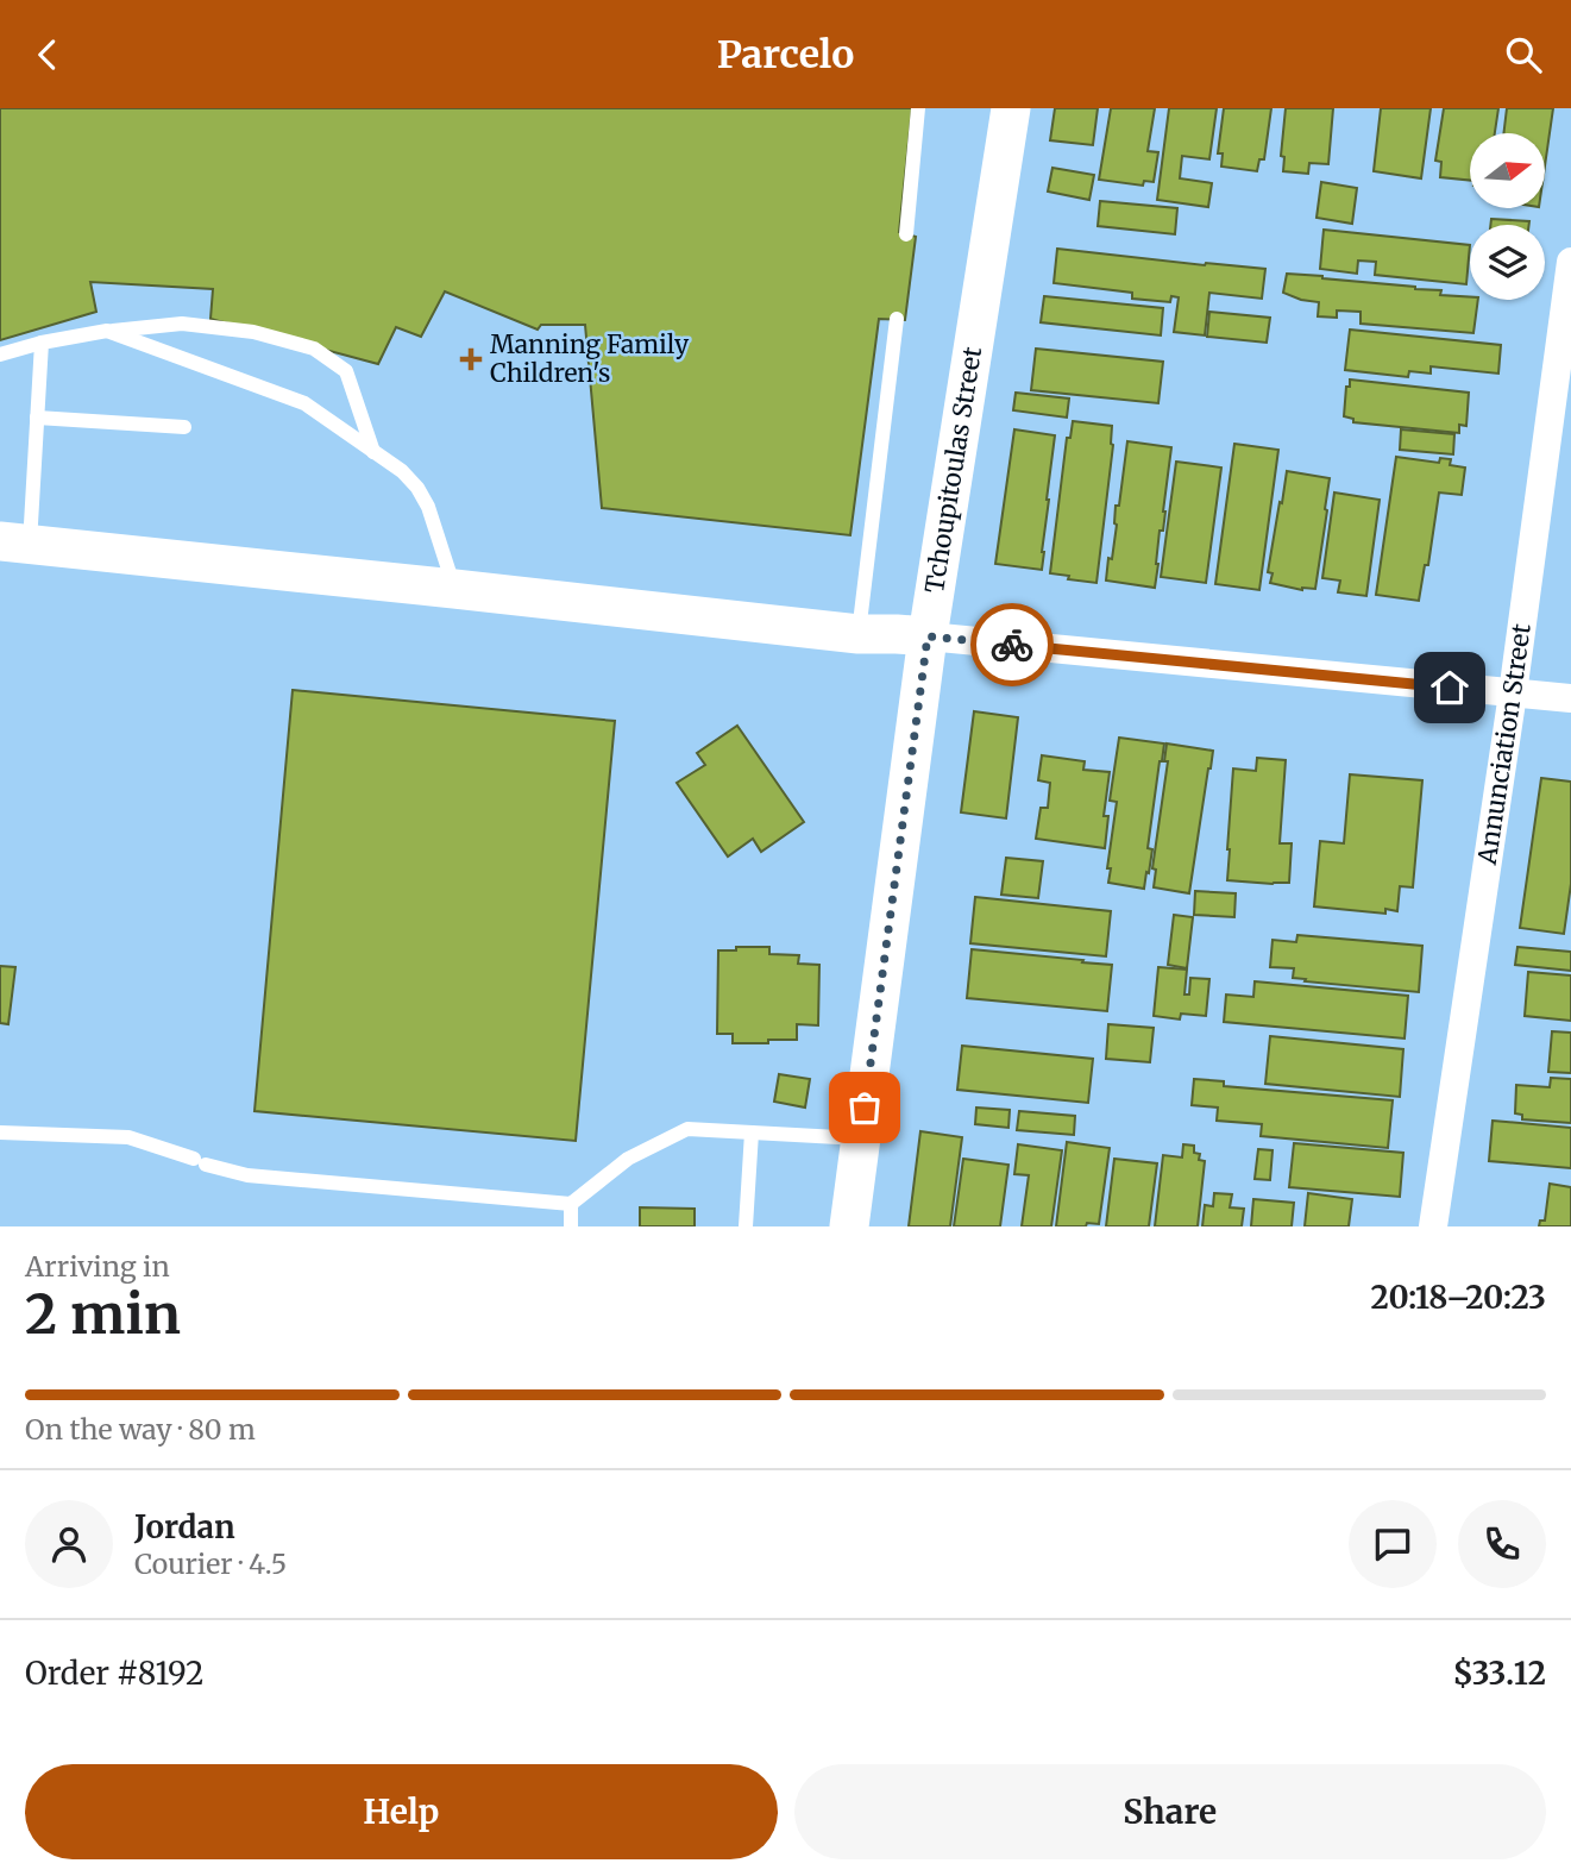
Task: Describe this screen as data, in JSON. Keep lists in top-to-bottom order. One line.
{"streets":{"street":["Tchoupitoulas Street","Annunciation Street"]},"places":{"health":["Manning Family Children's"]},"north":"right","page":{"header":"Parcelo","heading":["2 min","Arriving in","20:18–20:23"],"panel":["Jordan","Courier · 4.5","Order #8192","$33.12"],"bar":"On the way · 80 m","buttons":["Help","Share"]}}
